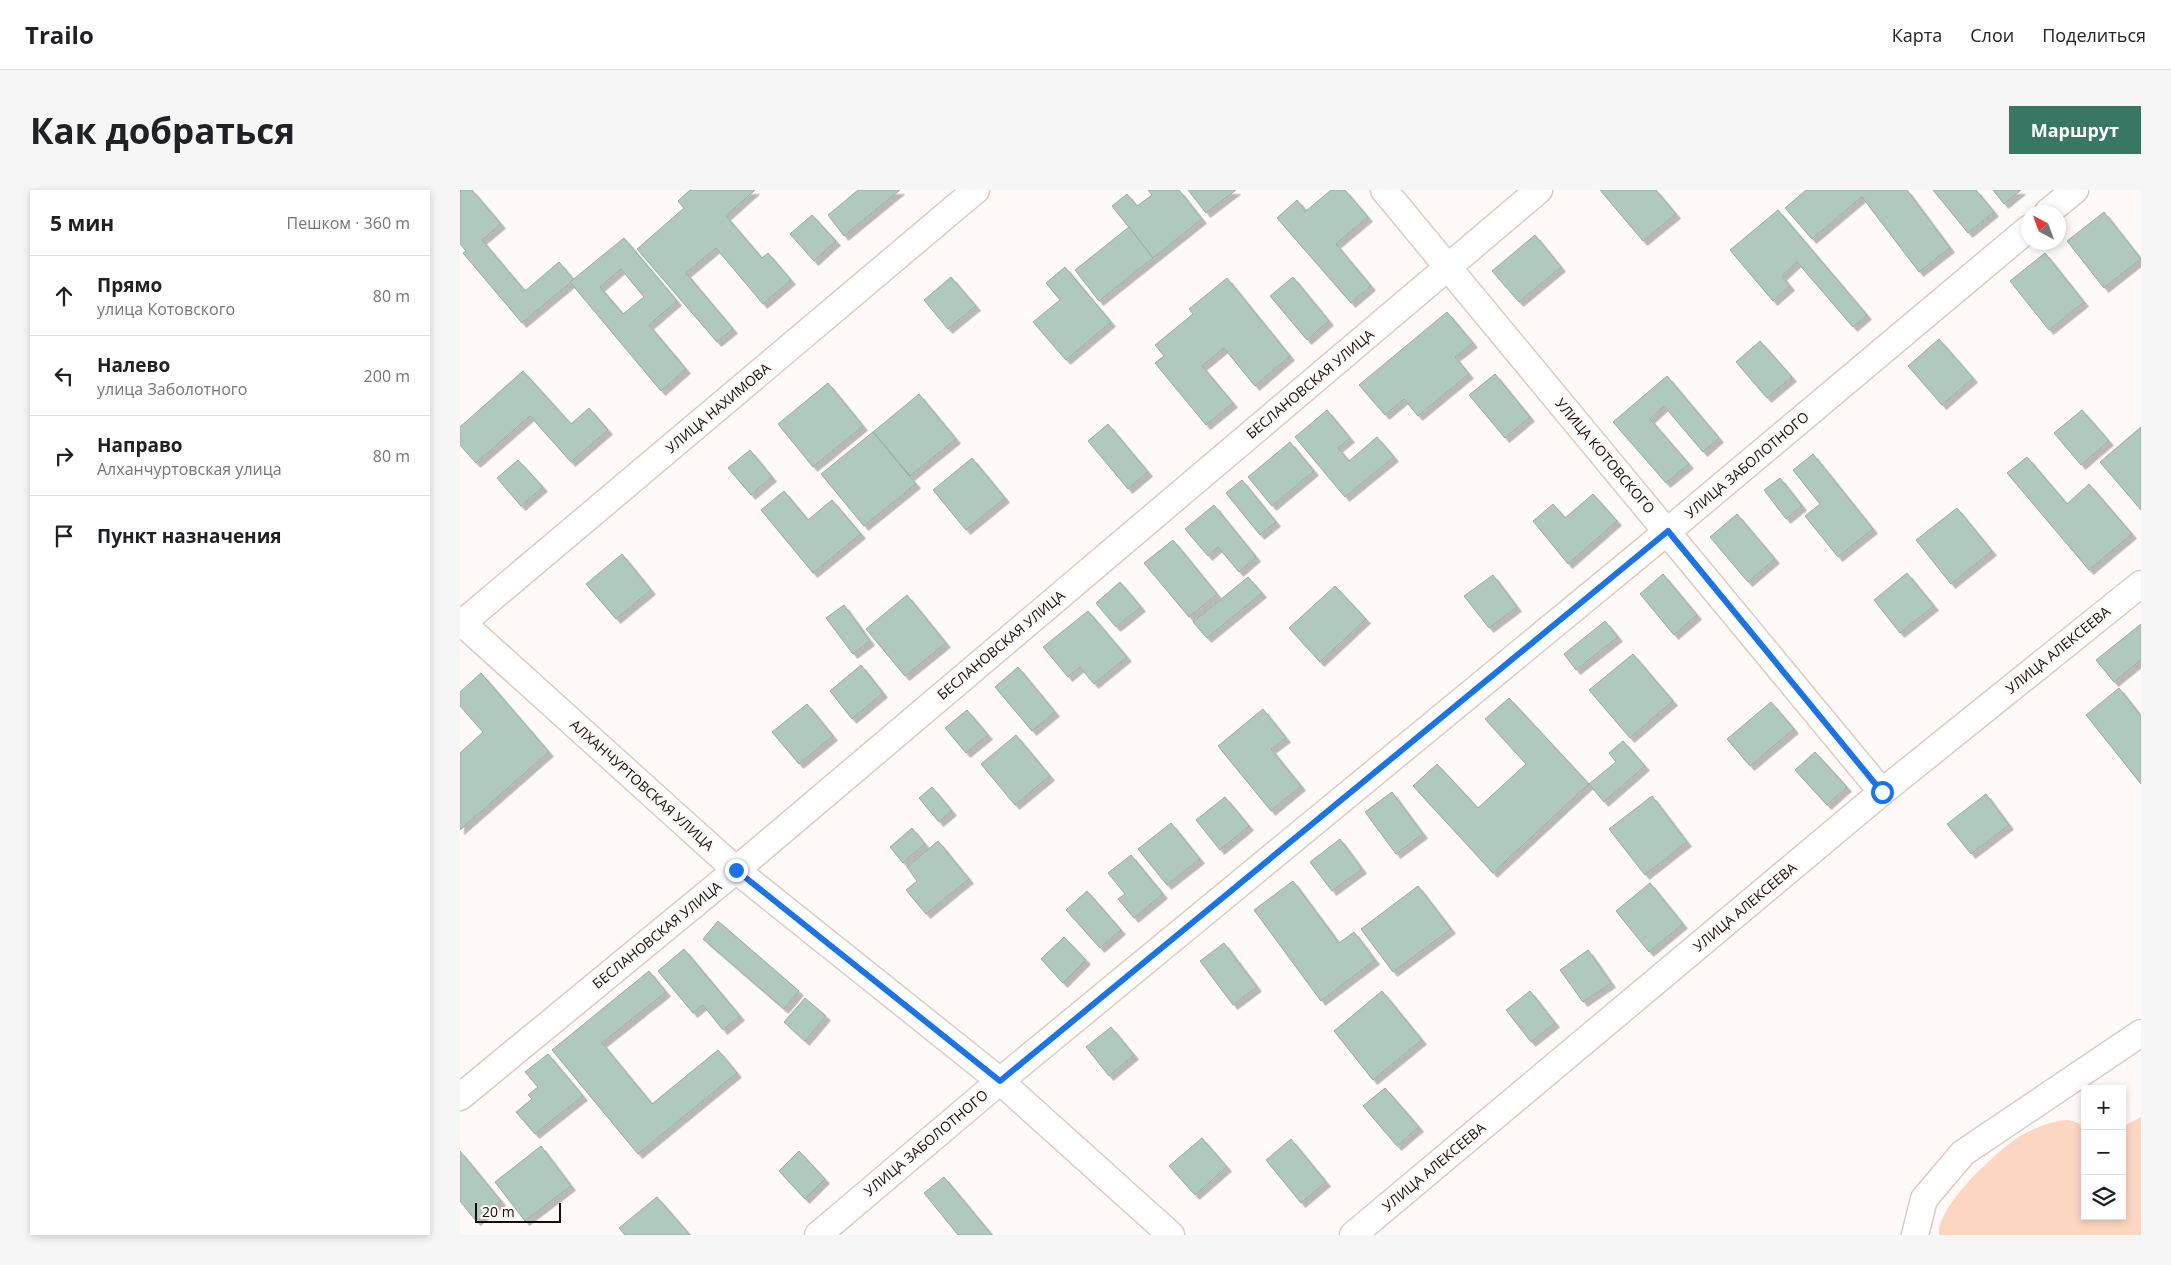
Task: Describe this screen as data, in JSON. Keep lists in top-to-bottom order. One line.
{"streets":{"street":["БЕСЛАНОВСКАЯ УЛИЦА","УЛИЦА НАХИМОВА","УЛИЦА КОТОВСКОГО","УЛИЦА ЗАБОЛОТНОГО","УЛИЦА АЛЕКСЕЕВА","АЛХАНЧУРТОВСКАЯ УЛИЦА"]},"crossings":[["БЕСЛАНОВСКАЯ УЛИЦА","УЛИЦА КОТОВСКОГО"],["БЕСЛАНОВСКАЯ УЛИЦА","АЛХАНЧУРТОВСКАЯ УЛИЦА"],["УЛИЦА НАХИМОВА","АЛХАНЧУРТОВСКАЯ УЛИЦА"],["УЛИЦА КОТОВСКОГО","УЛИЦА ЗАБОЛОТНОГО"],["УЛИЦА КОТОВСКОГО","УЛИЦА АЛЕКСЕЕВА"],["УЛИЦА ЗАБОЛОТНОГО","АЛХАНЧУРТОВСКАЯ УЛИЦА"]],"scale_bar":"20 m","north":"top left","page":{"header":"Trailo","nav":["Карта","Слои","Поделиться"],"buttons":"Маршрут","title":"Как добраться","heading":["5 мин","Пешком · 360 m"],"list":[["Прямо","улица Котовского","80 m"],["Налево","улица Заболотного","200 m"],["Направо","Алханчуртовская улица","80 m"],"Пункт назначения"],"map_buttons":["+","−"],"scale":"20 m"}}
